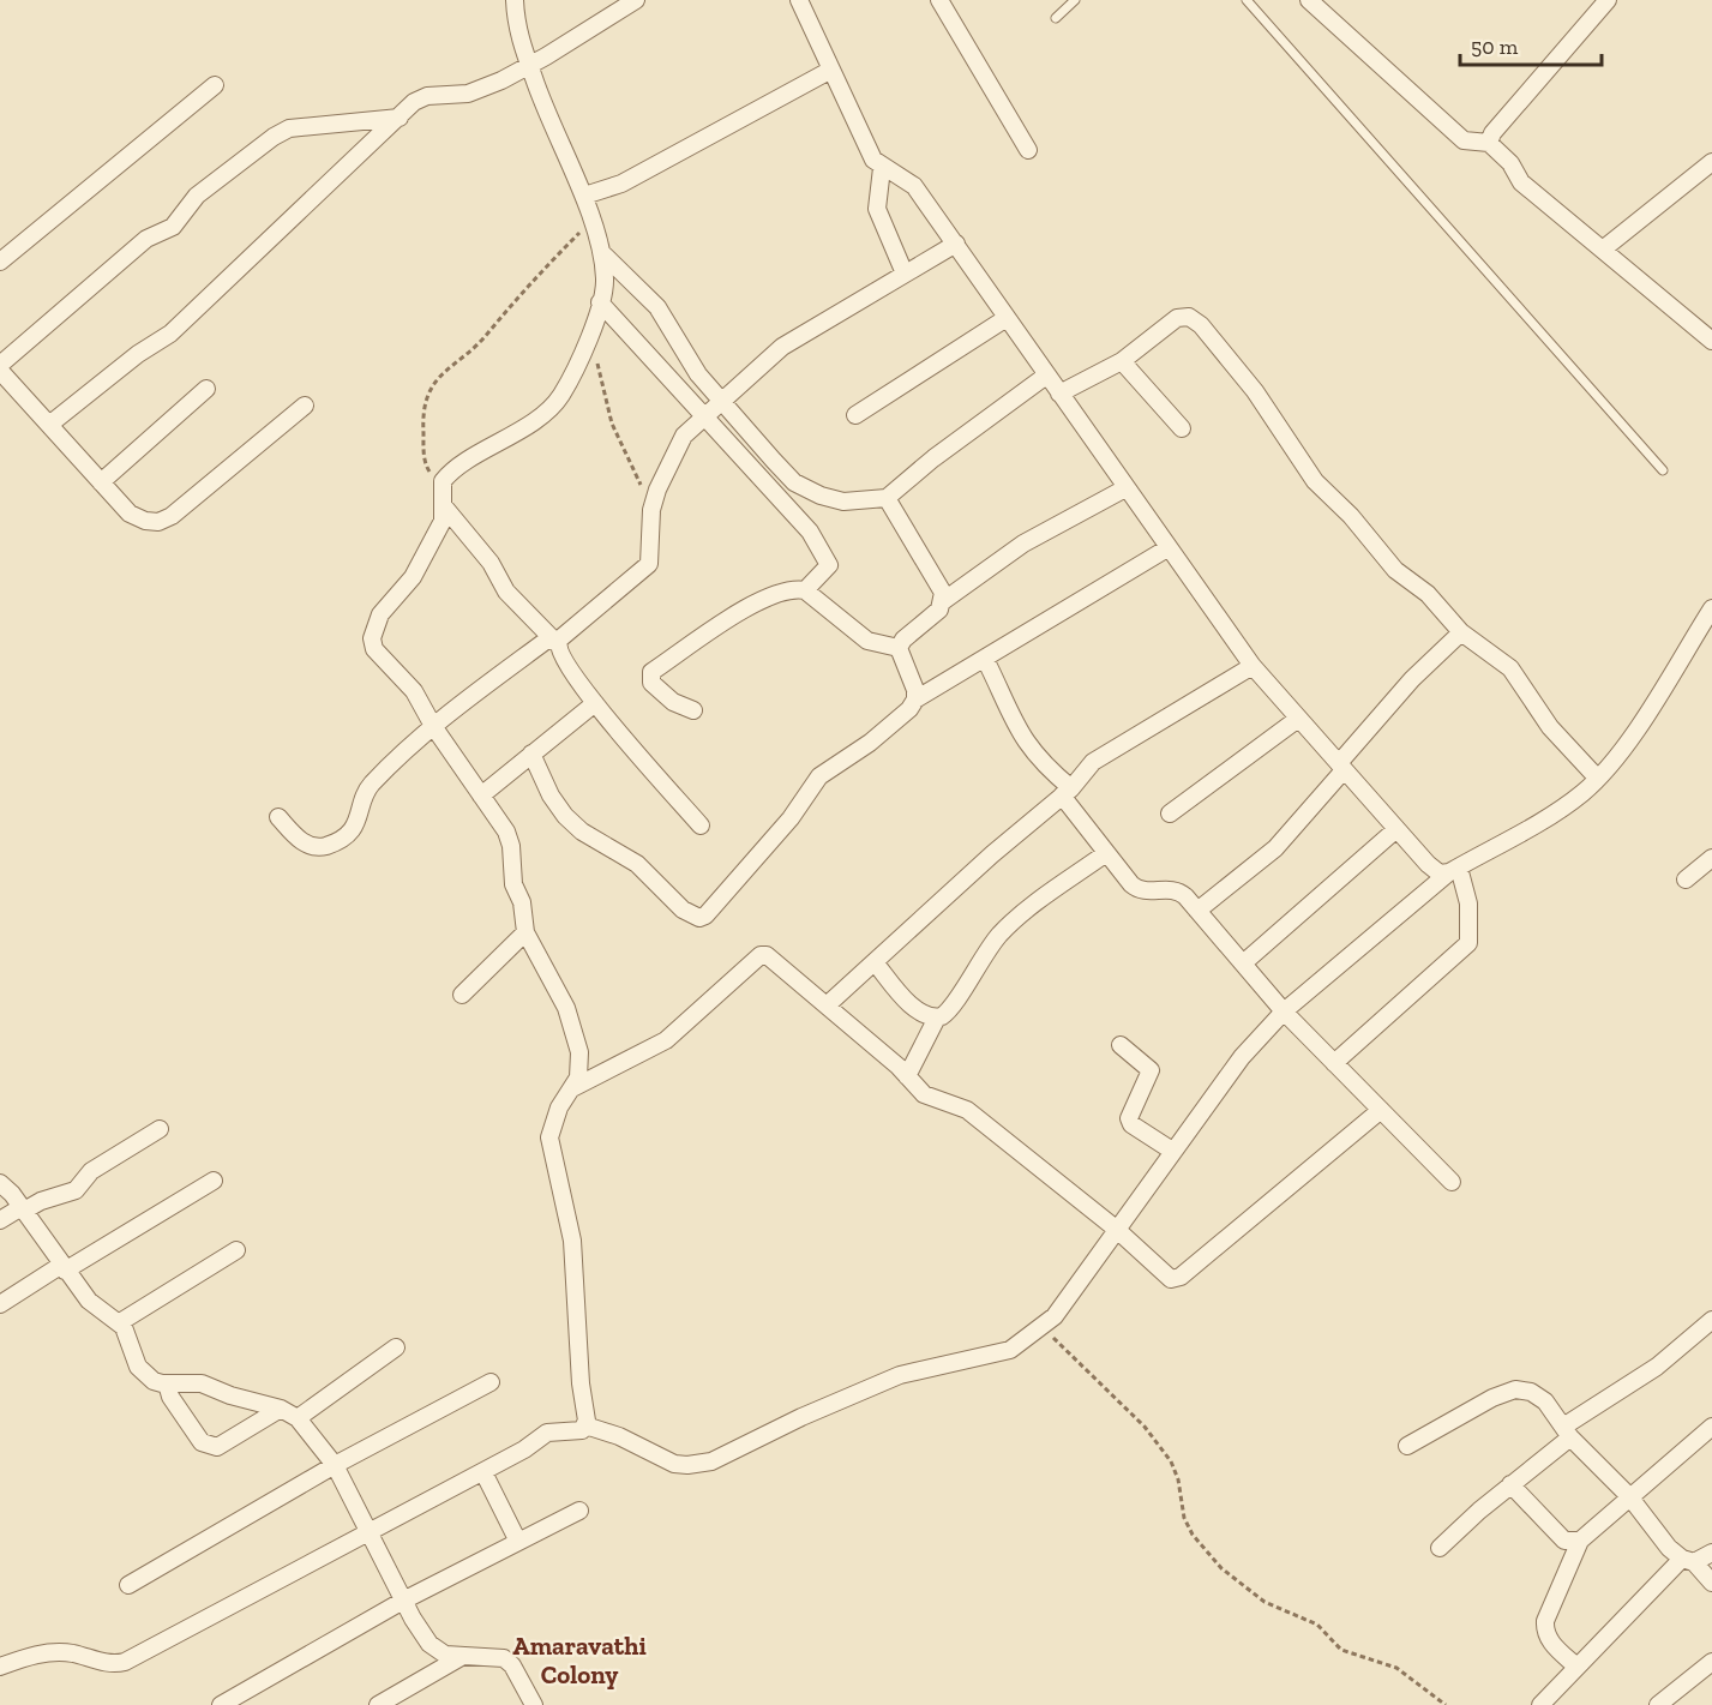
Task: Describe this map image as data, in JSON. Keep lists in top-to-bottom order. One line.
{"districts":["Amaravathi Colony"],"scale_bar":"50 m"}
